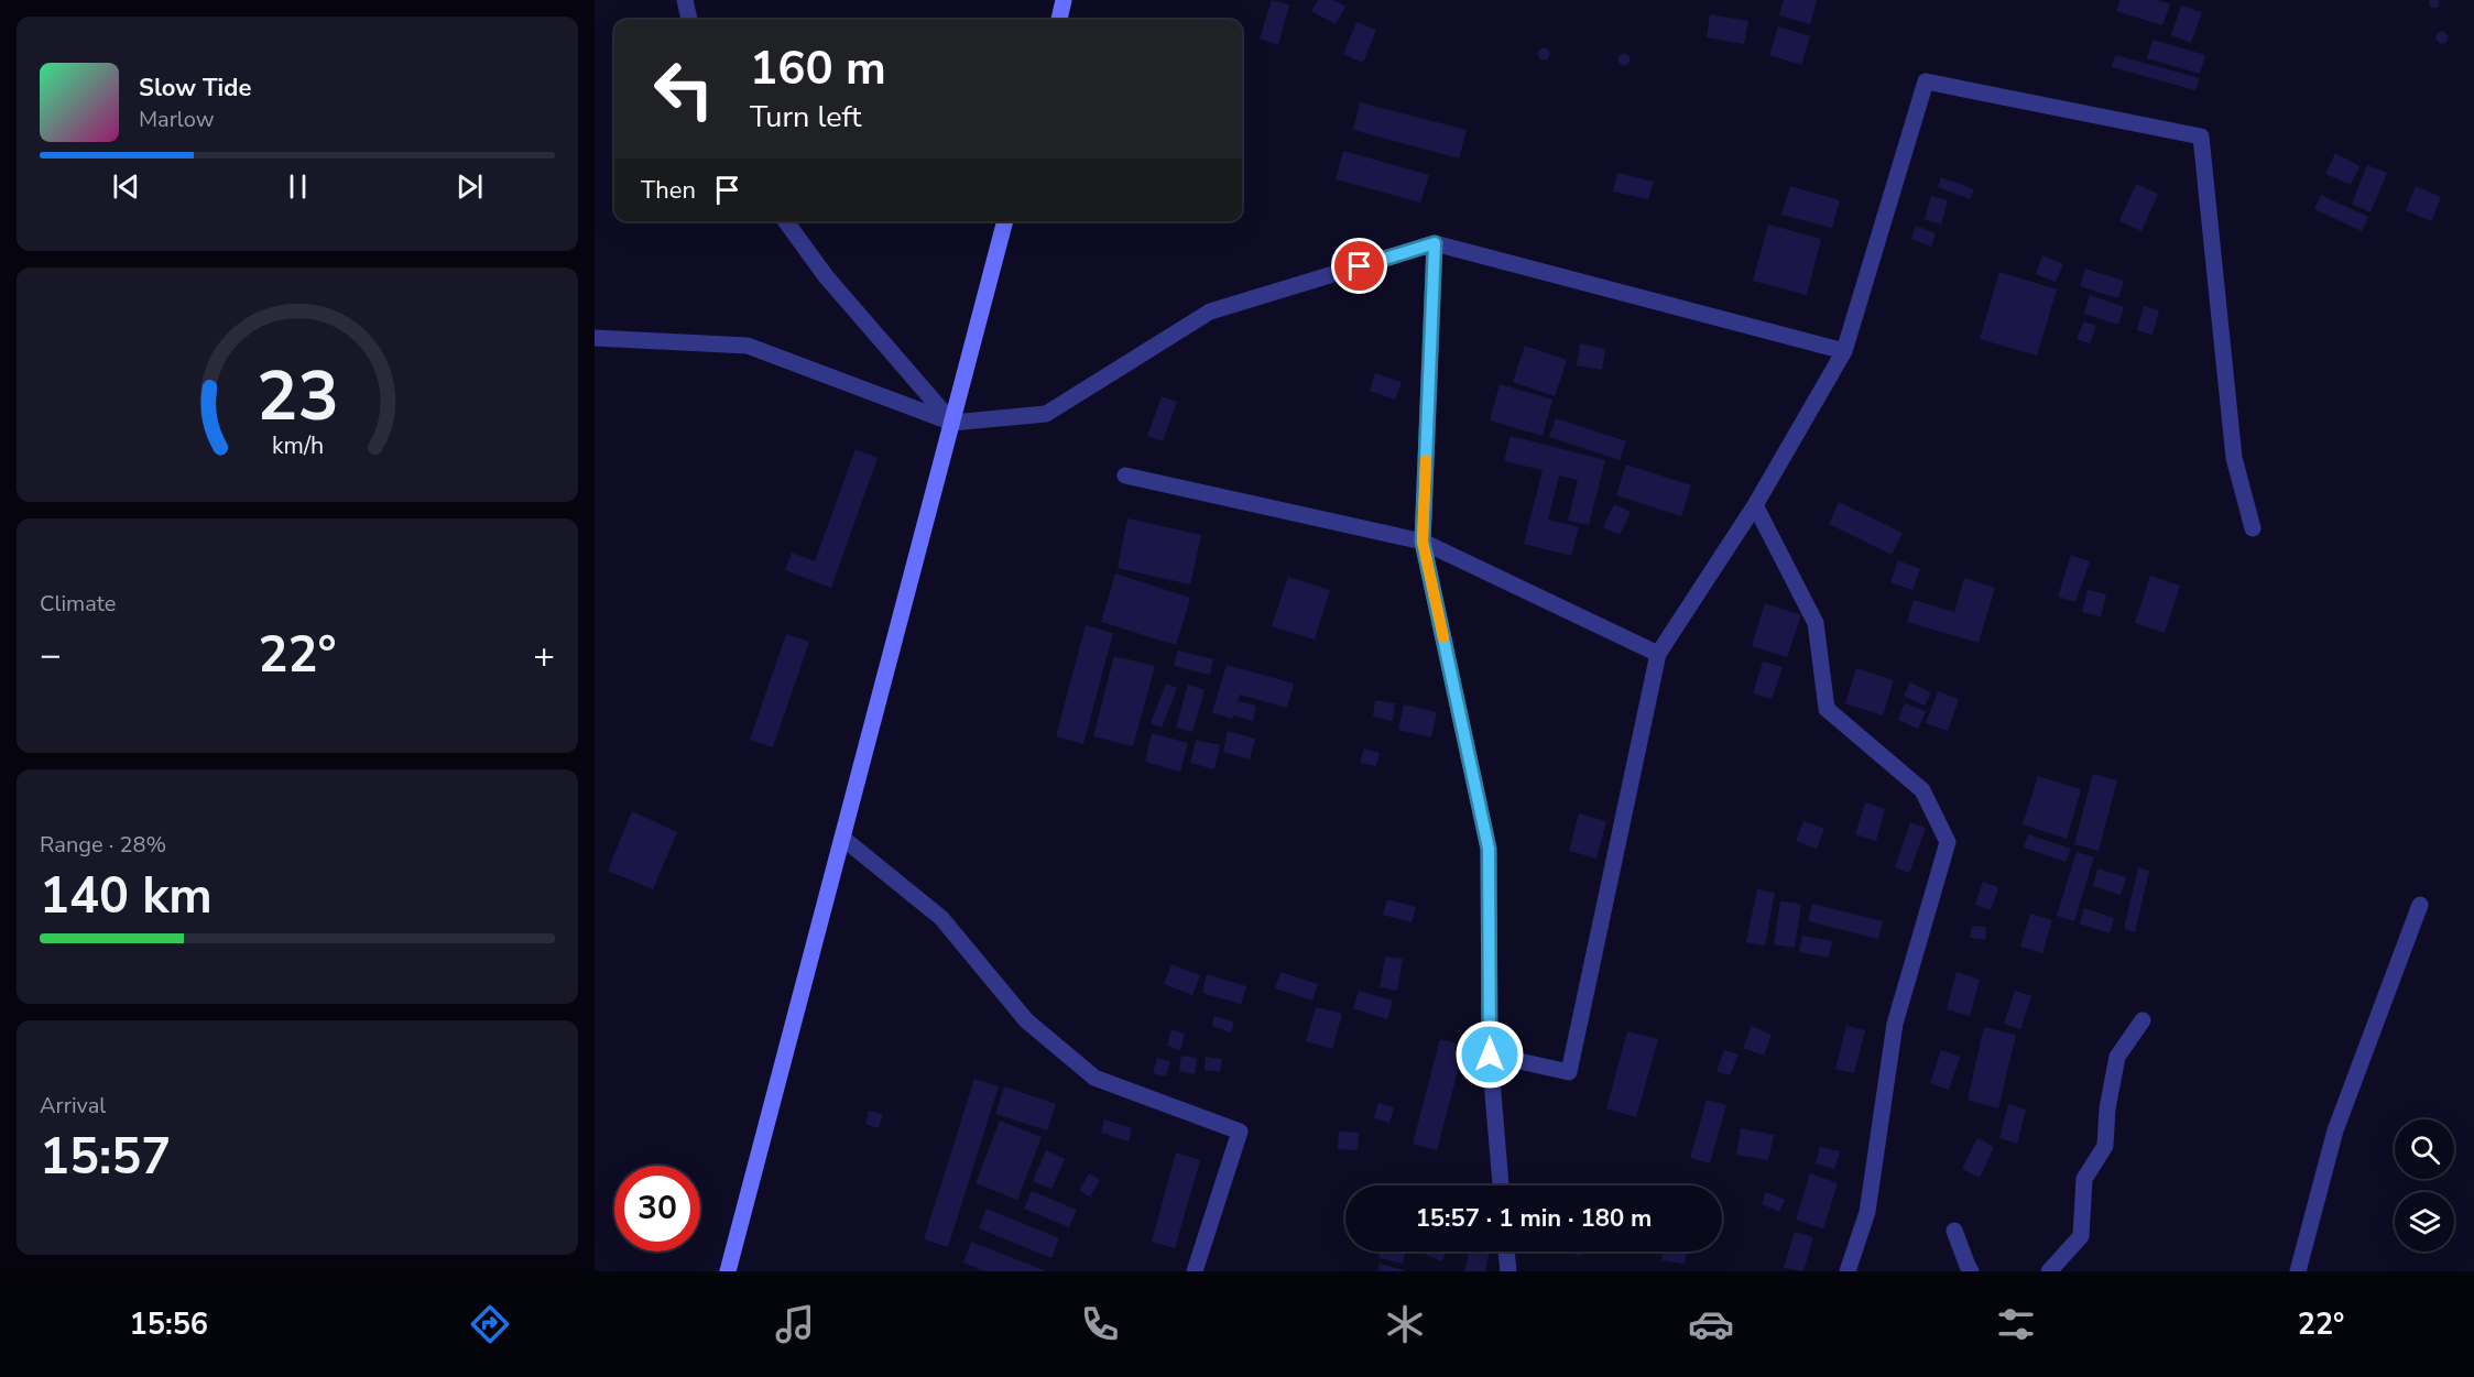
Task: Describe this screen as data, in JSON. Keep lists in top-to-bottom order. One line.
{"page":{"turn":["160 m","Turn left"],"song":["Slow Tide","Marlow"],"then":"Then","tile":["Climate",["Range · 28%","140 km"],["Arrival","15:57"]],"heat":["−","22°","+"],"limit":"30","trip":"15:57 · 1 min · 180 m","tabs":["15:56","22°"],"gauge":["23","km/h"]}}
